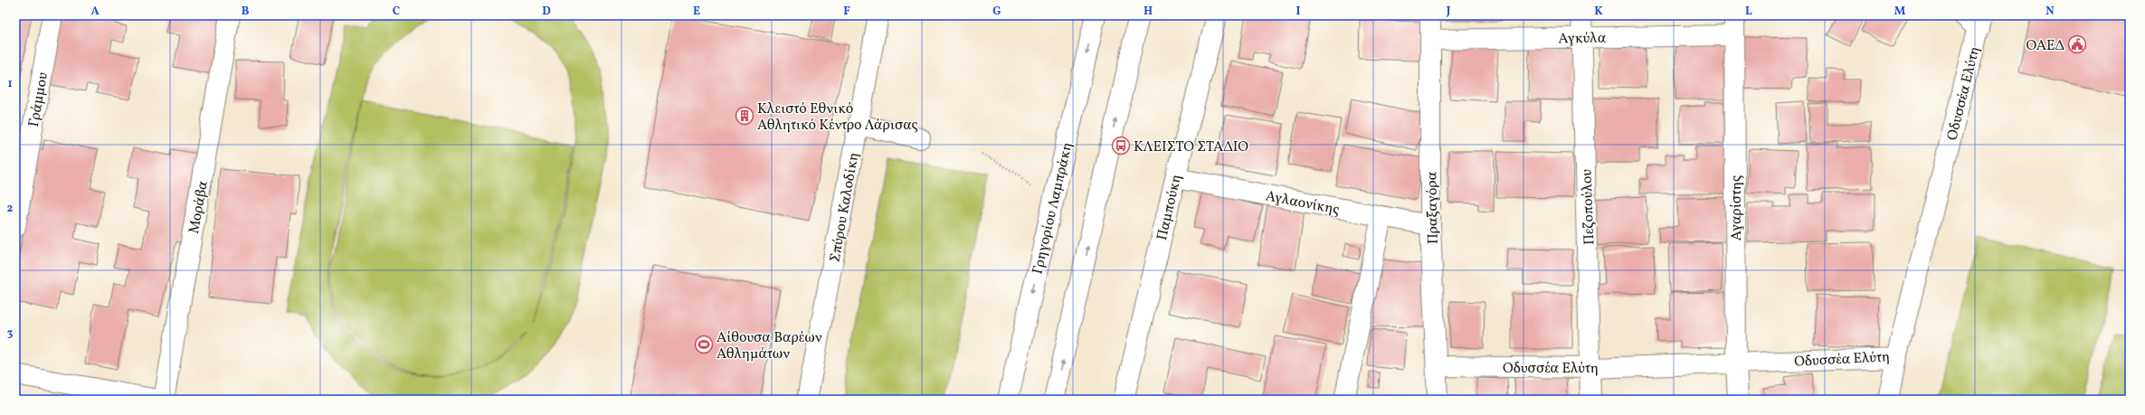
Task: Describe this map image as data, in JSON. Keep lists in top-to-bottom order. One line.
{"streets":{"street":["Αγκύλα","Οδυσσέα Ελύτη","Γράμμου","Αγλαονίκης","Μοράβα","Σπύρου Καλοδίκη","Παμπούκη","Πεζοπούλου","Γρηγορίου Λαμπράκη","Πραξαγόρα","Αγαρίστης"]},"crossings":[["Αγκύλα","Πεζοπούλου"],["Αγκύλα","Πραξαγόρα"],["Αγκύλα","Αγαρίστης"],["Οδυσσέα Ελύτη","Πεζοπούλου"],["Οδυσσέα Ελύτη","Πραξαγόρα"],["Οδυσσέα Ελύτη","Αγαρίστης"],["Αγλαονίκης","Παμπούκη"],["Αγλαονίκης","Πραξαγόρα"]],"places":{"public building":["ΟΑΕΔ"],"building":["Κλειστό Εθνικό Αθλητικό Κέντρο Λάρισας"],"bus stop":["ΚΛΕΙΣΤΟ ΣΤΑΔΙΟ"],"sports":["Αίθουσα Βαρέων Αθλημάτων"]},"grid":{"columns":["A","B","C","D","E","F","G","H","I","J","K","L","M","N"],"rows":["1","2","3"]}}
